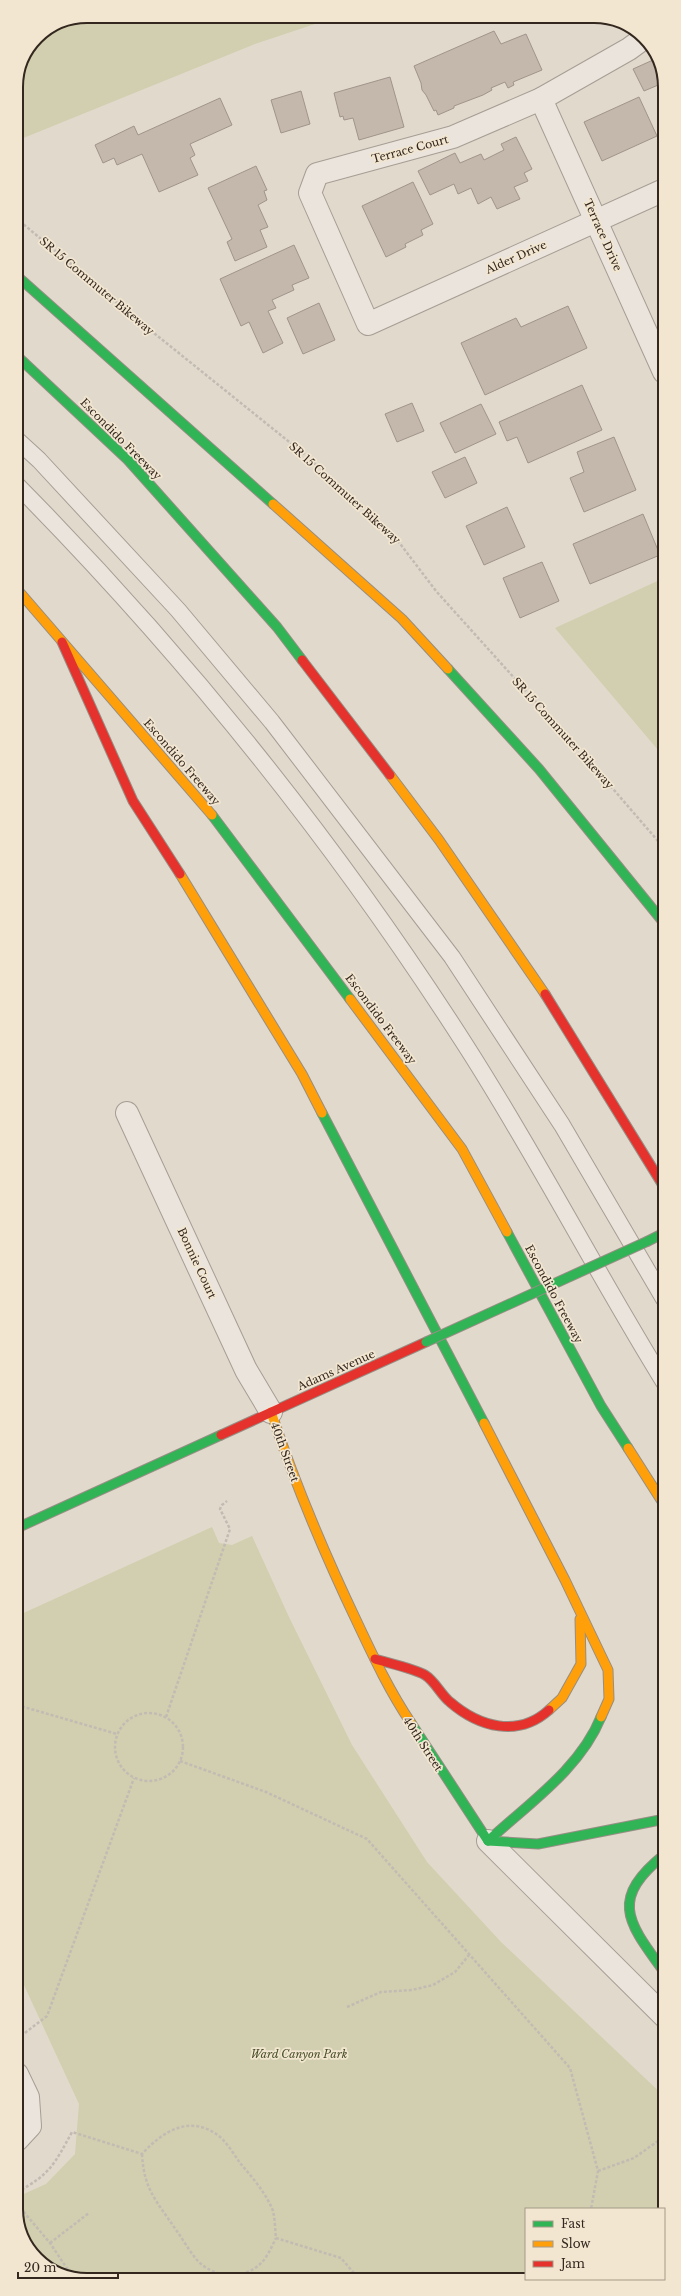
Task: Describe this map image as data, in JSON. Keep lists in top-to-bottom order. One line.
{"streets":{"main road":["Escondido Freeway","Adams Avenue","40th Street"],"street":["Terrace Court","Terrace Drive","Alder Drive","Bonnie Court"],"path":["SR 15 Commuter Bikeway"]},"crossings":[["Terrace Court","Terrace Drive"],["Terrace Court","Alder Drive"],["Terrace Drive","Alder Drive"],["Bonnie Court","Adams Avenue"],["Bonnie Court","40th Street"],["Adams Avenue","40th Street"]],"parks":["Ward Canyon Park"],"legend":["Fast","Slow","Jam"],"scale_bar":"20 m"}
